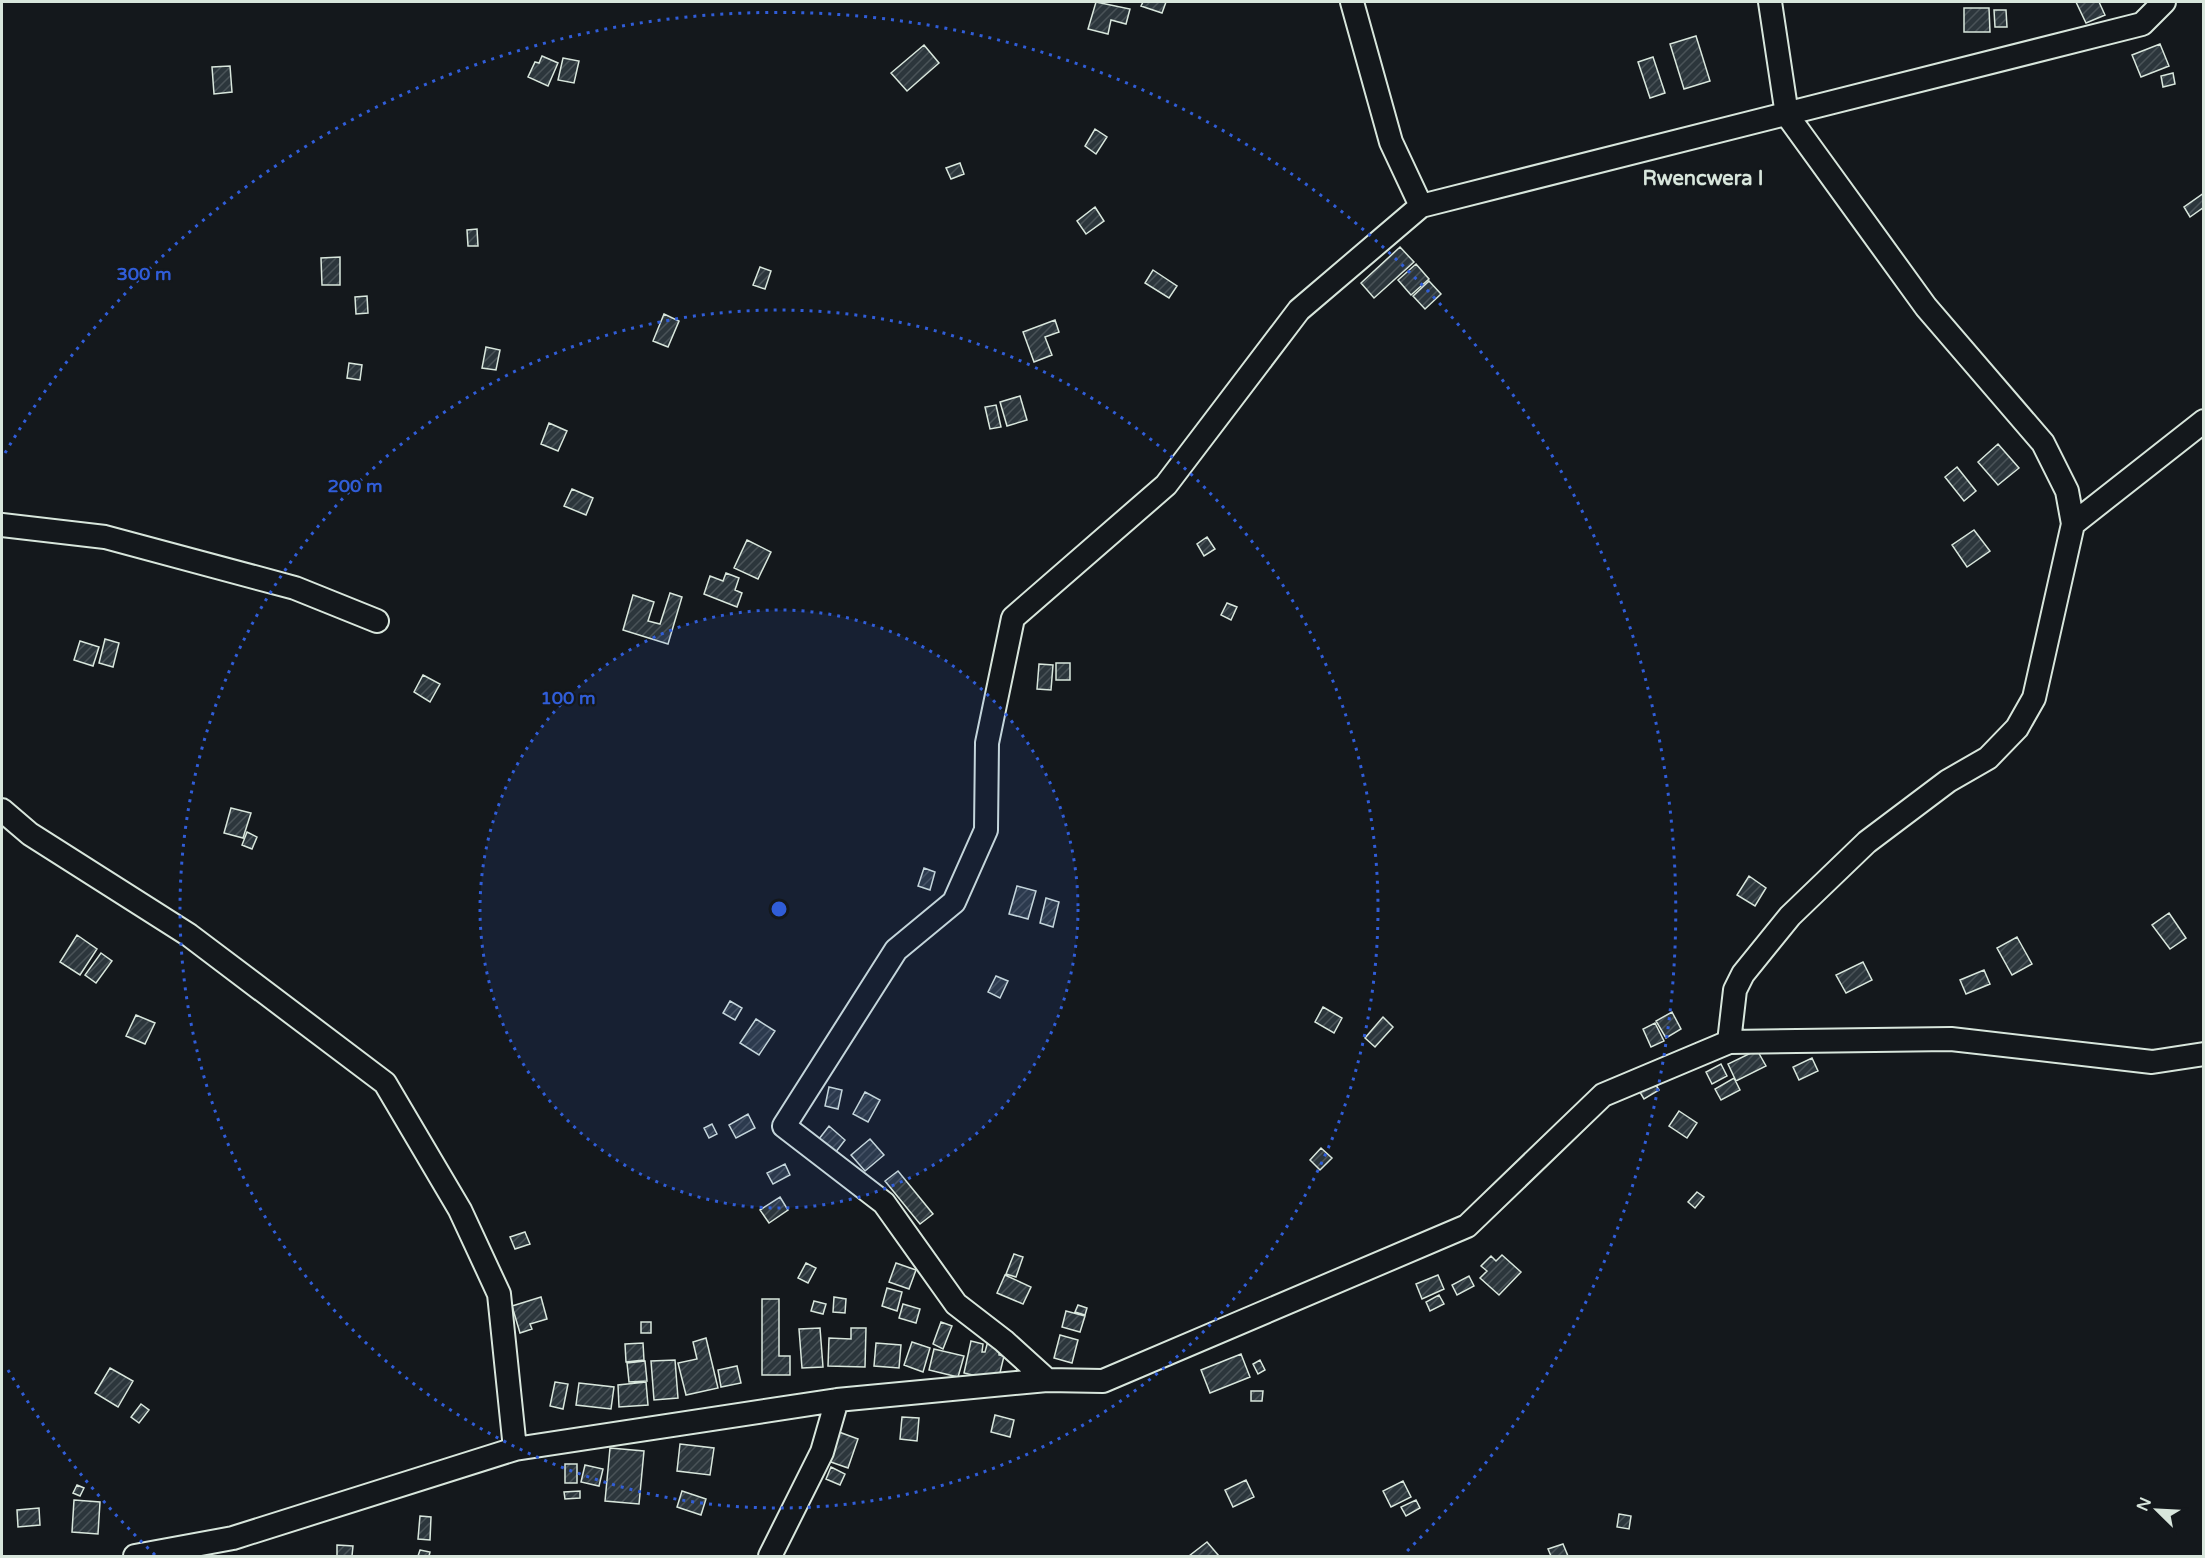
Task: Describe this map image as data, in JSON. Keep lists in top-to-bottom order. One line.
{"districts":["Rwencwera I"],"north":"top left","rings":["300 m","200 m","100 m"]}
